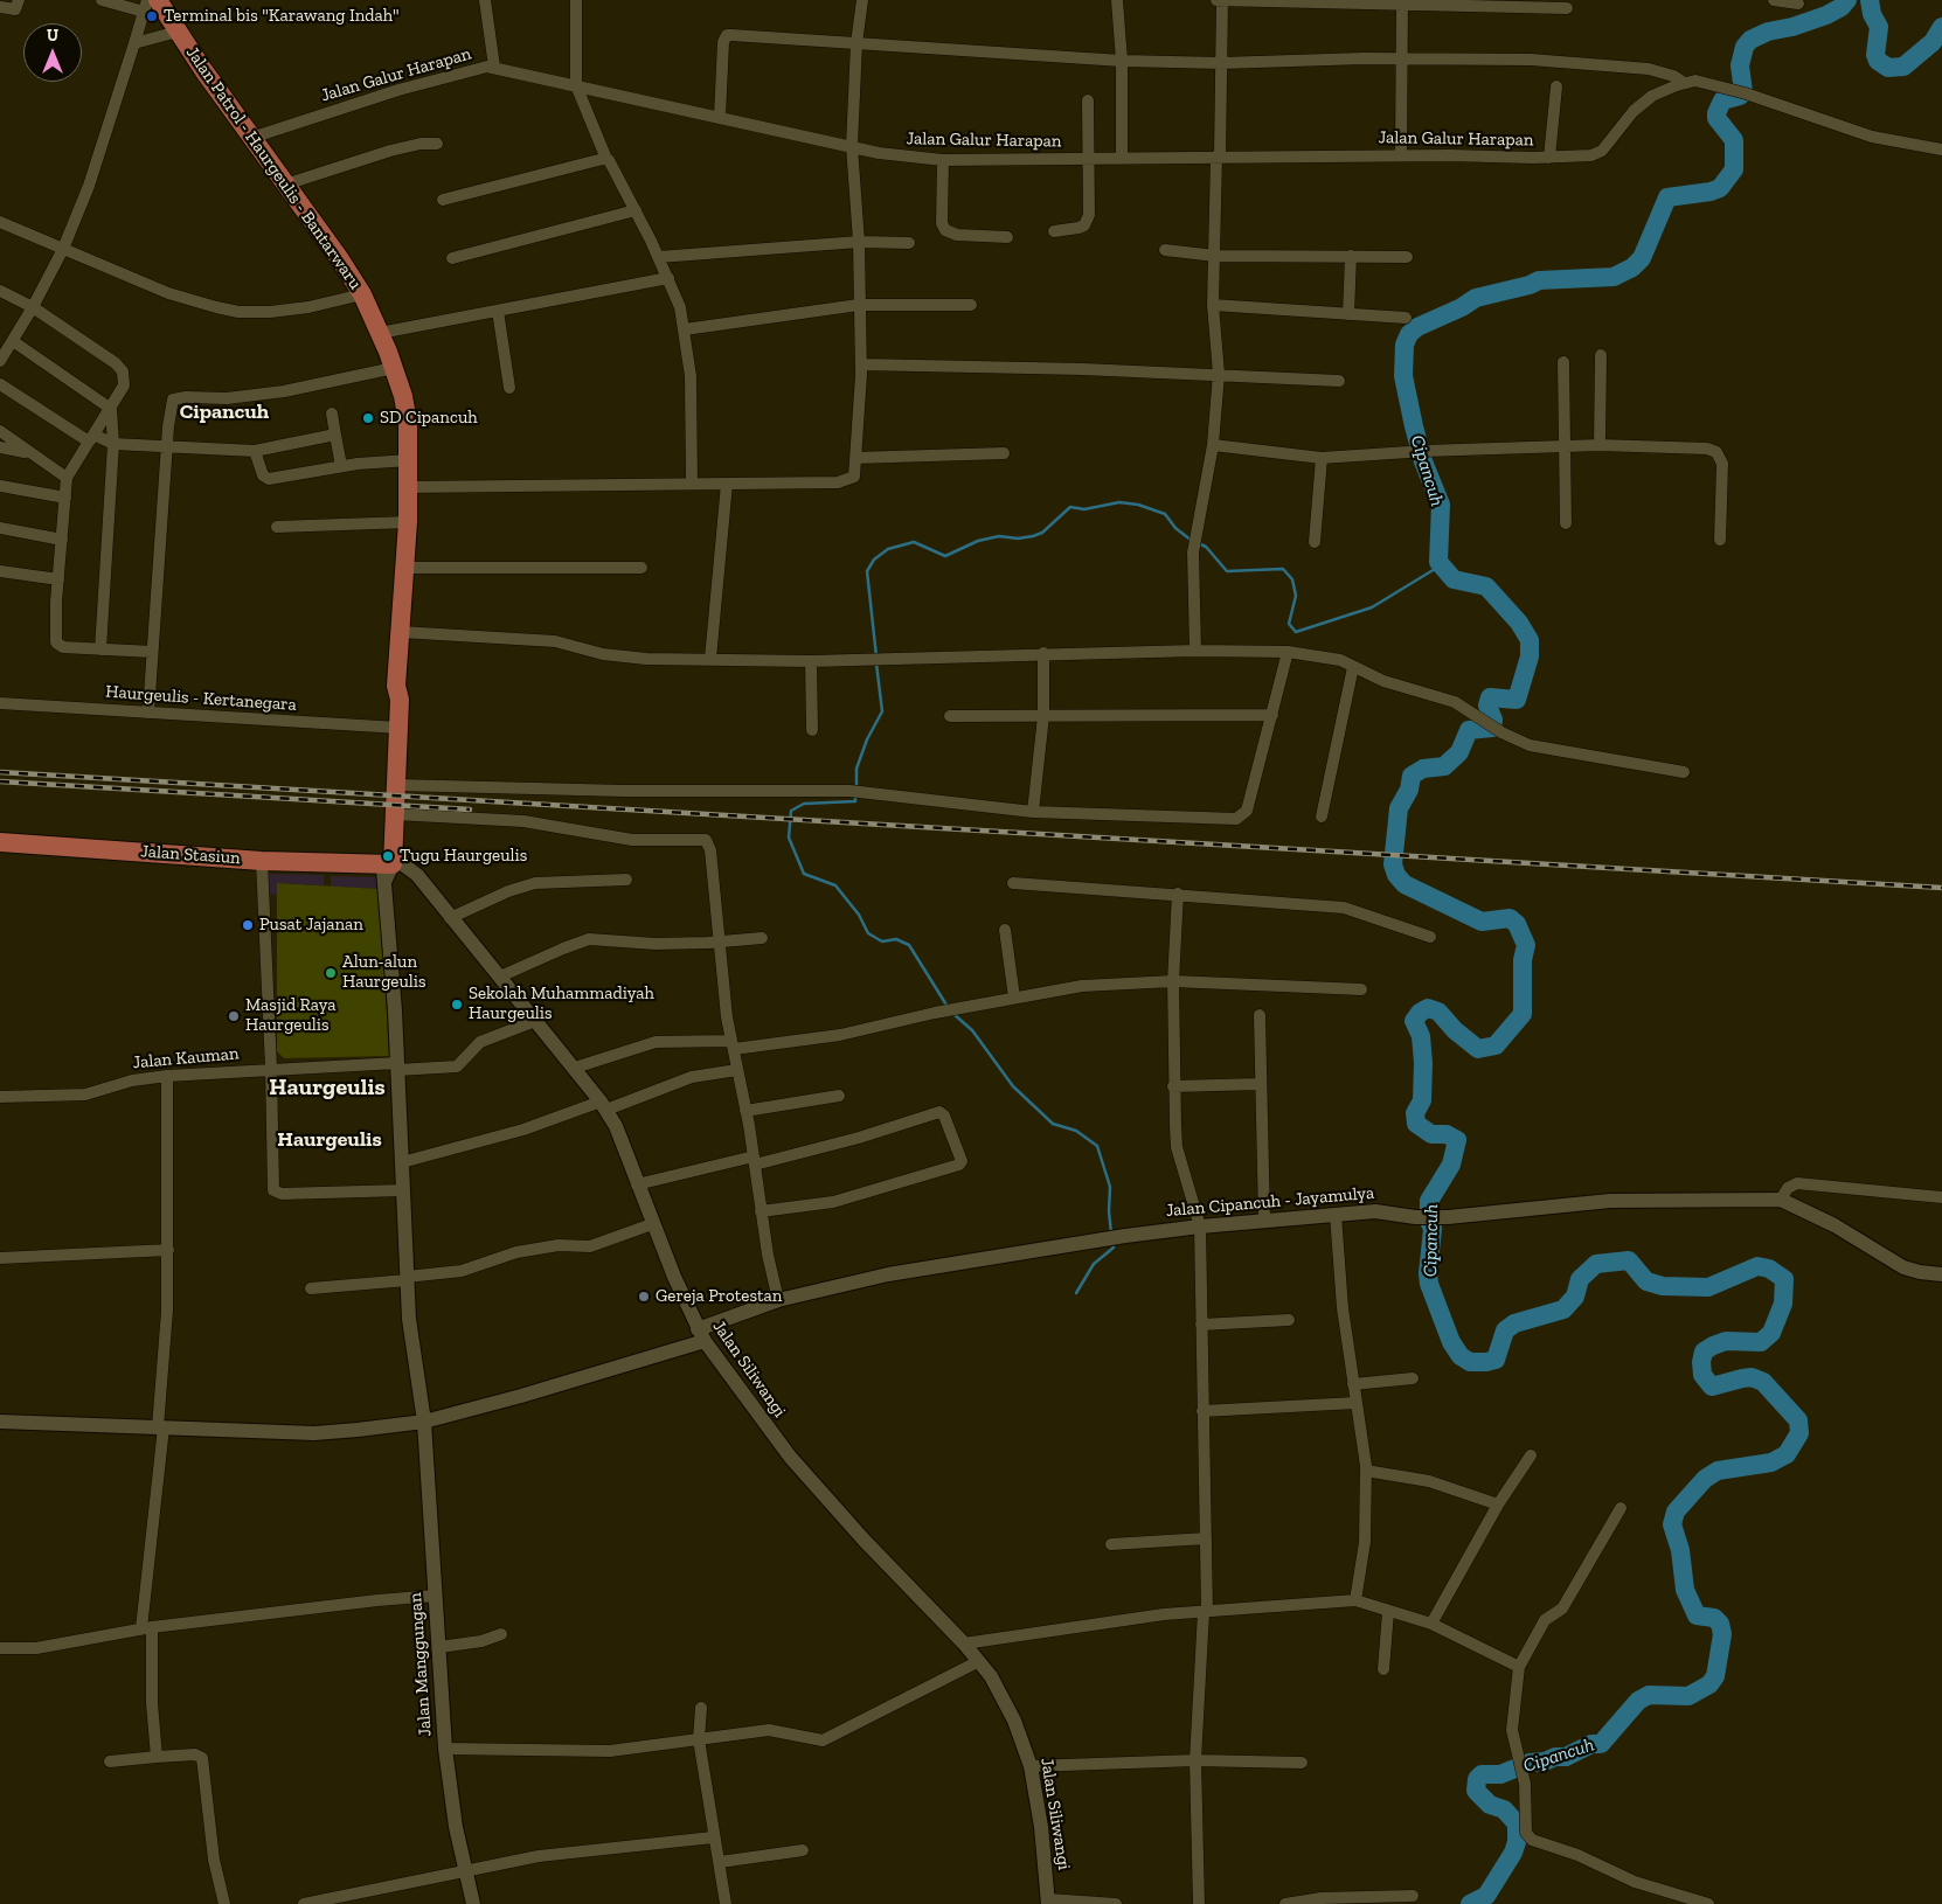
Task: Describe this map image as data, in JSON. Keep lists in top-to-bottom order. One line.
{"streets":{"main road":["Jalan Patrol - Haurgeulis - Bantarwaru","Jalan Stasiun"],"street":["Jalan Galur Harapan","Haurgeulis - Kertanegara","Jalan Kauman","Jalan Cipancuh - Jayamulya","Jalan Siliwangi","Jalan Manggungan"]},"crossings":[["Jalan Galur Harapan","Jalan Patrol - Haurgeulis - Bantarwaru"],["Jalan Patrol - Haurgeulis - Bantarwaru","Haurgeulis - Kertanegara"],["Jalan Stasiun","Jalan Siliwangi"],["Jalan Stasiun","Jalan Manggungan"],["Jalan Kauman","Jalan Siliwangi"],["Jalan Kauman","Jalan Manggungan"],["Jalan Cipancuh - Jayamulya","Jalan Siliwangi"],["Jalan Cipancuh - Jayamulya","Jalan Manggungan"],["Jalan Siliwangi","Jalan Manggungan"]],"districts":["Cipancuh","Haurgeulis","Haurgeulis"],"water":["Cipancuh"],"places":["Terminal bis \"Karawang Indah\"","SD Cipancuh","Tugu Haurgeulis","Pusat Jajanan","Alun-alun Haurgeulis","Sekolah Muhammadiyah Haurgeulis","Masjid Raya Haurgeulis","Gereja Protestan"],"north":"top"}
